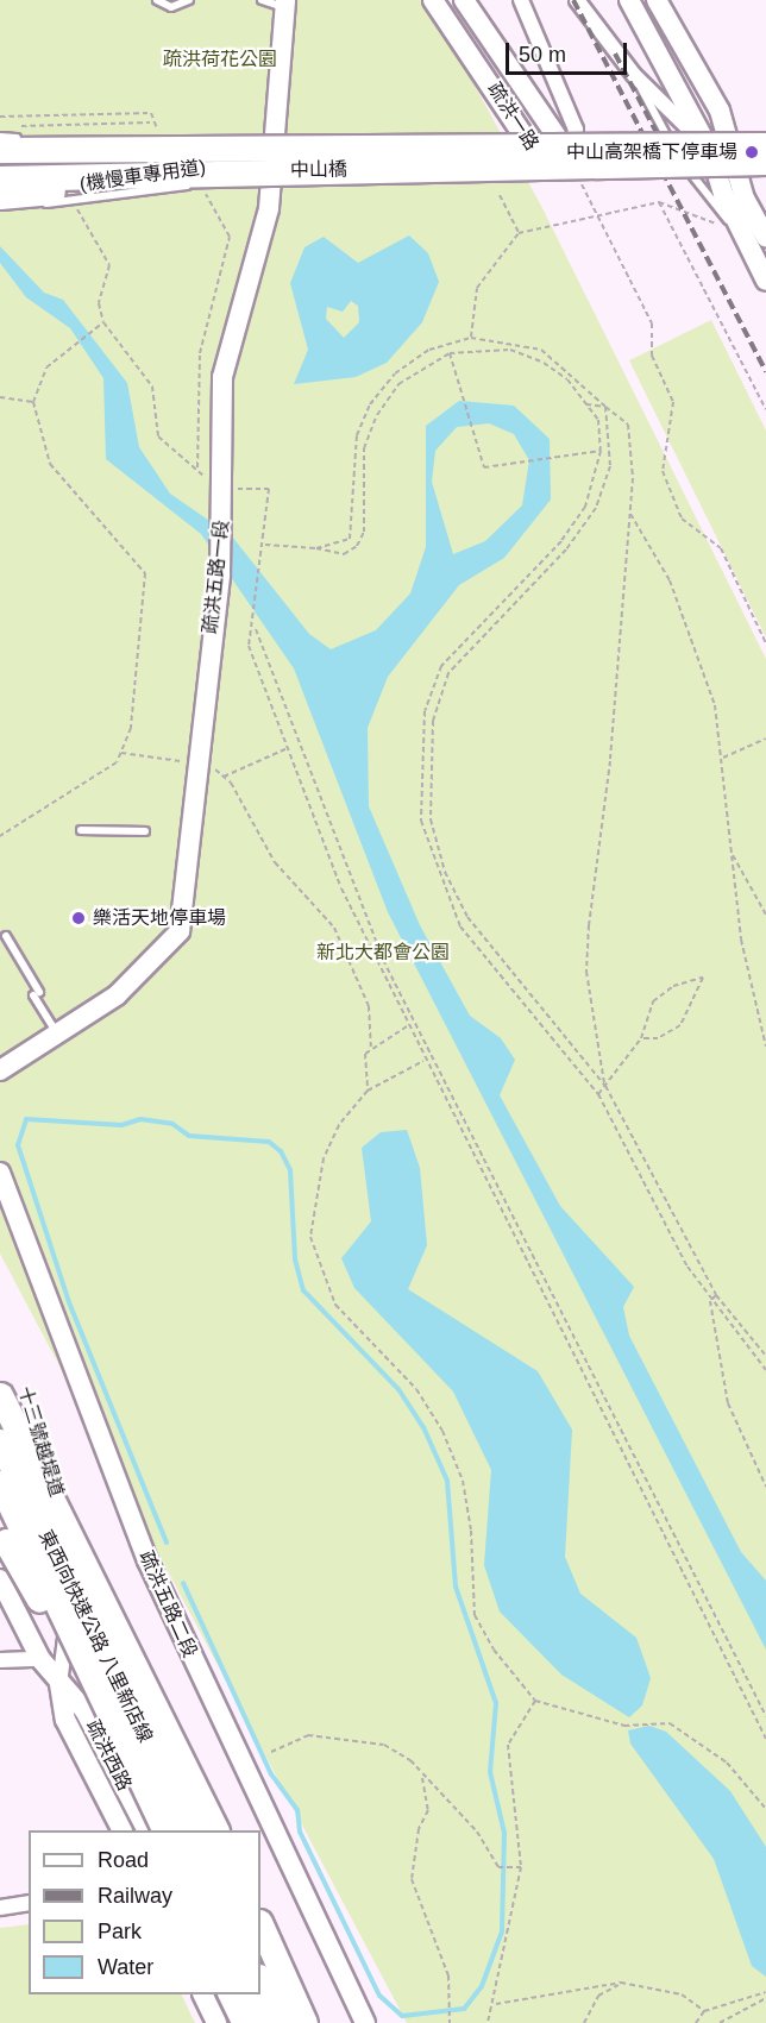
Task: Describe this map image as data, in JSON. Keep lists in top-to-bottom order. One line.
{"streets":{"highway":["中山橋","東西向快速公路 八里新店線"],"street":["疏洪一路","疏洪五路一段","十三號越堤道","疏洪五路二段","疏洪西路"],"lane":["(機慢車專用道)"]},"crossings":[["中山橋","(機慢車專用道)"],["十三號越堤道","疏洪西路"]],"parks":["疏洪荷花公園","新北大都會公園"],"places":["中山高架橋下停車場","樂活天地停車場"],"legend":["Road","Railway","Park","Water"],"scale_bar":"50 m"}
